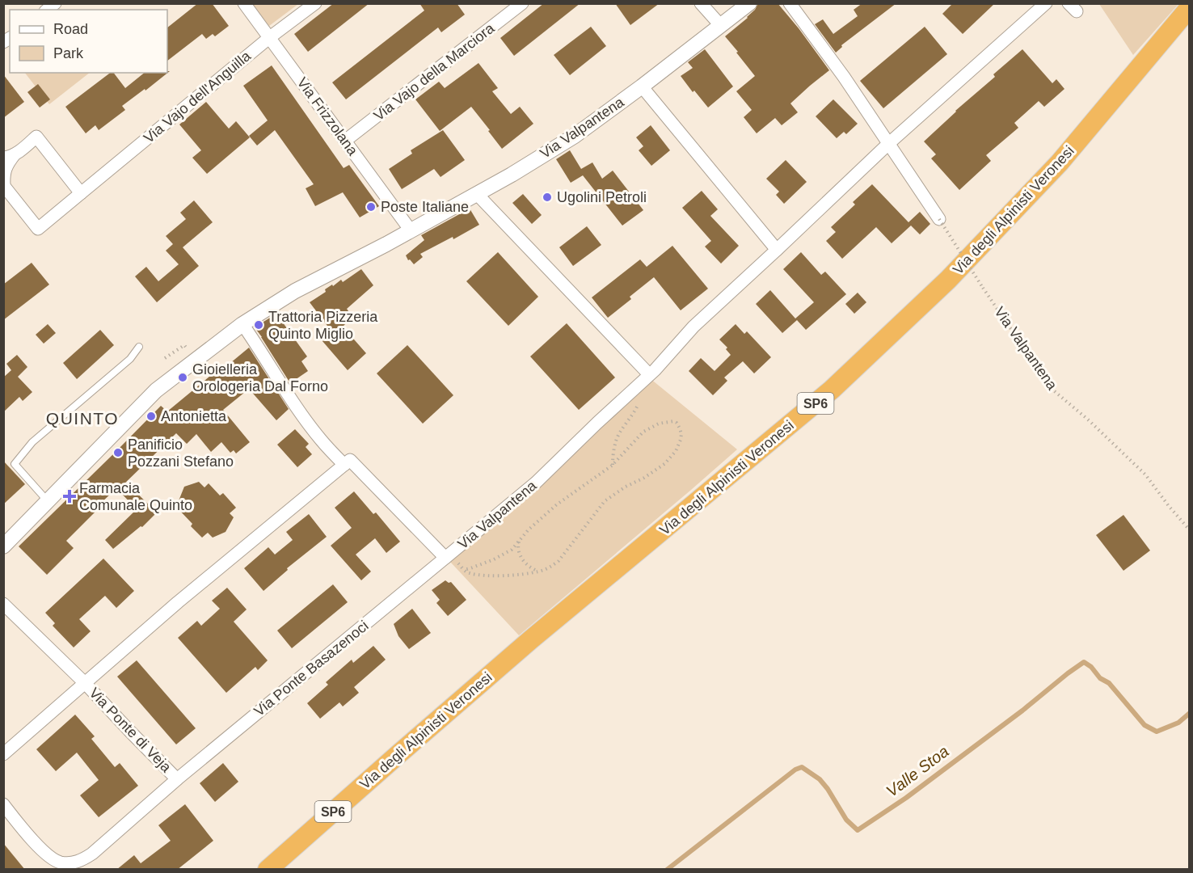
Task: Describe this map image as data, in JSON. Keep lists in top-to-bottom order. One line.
{"streets":{"highway":["Via degli Alpinisti Veronesi","SP6"],"street":["Via Vajo della Marciora","Via Vajo dell'Anguilla","Via Frizzolana","Via Valpantena","Via Ponte Basazenoci","Via Ponte di Veja"]},"crossings":[["Via Vajo della Marciora","Via Frizzolana"],["Via Vajo dell'Anguilla","Via Frizzolana"],["Via Frizzolana","Via Valpantena"],["Via Valpantena","Via Ponte Basazenoci"],["Via Valpantena","Via Ponte di Veja"],["Via Ponte Basazenoci","Via Ponte di Veja"]],"districts":["QUINTO"],"water":["Valle Stoa"],"places":{"other":["Ugolini Petroli","Poste Italiane","Trattoria Pizzeria Quinto Miglio","Gioielleria Orologeria Dal Forno","Antonietta","Panificio Pozzani Stefano"],"health":["Farmacia Comunale Quinto"]},"legend":["Road","Park"]}
